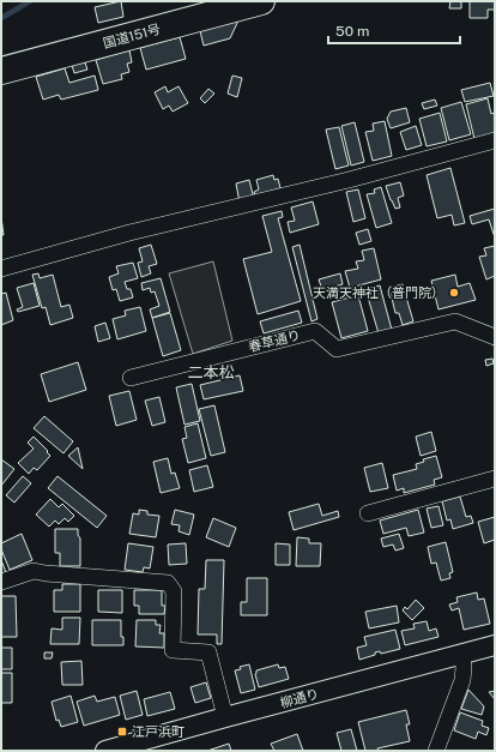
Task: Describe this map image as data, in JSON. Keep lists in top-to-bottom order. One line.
{"streets":{"highway":["国道151号"],"street":["春草通り","柳通り"]},"districts":["二本松"],"places":{"other":["天満天神社（普門院）"],"transit":["江戸浜町"]},"scale_bar":"50 m"}
